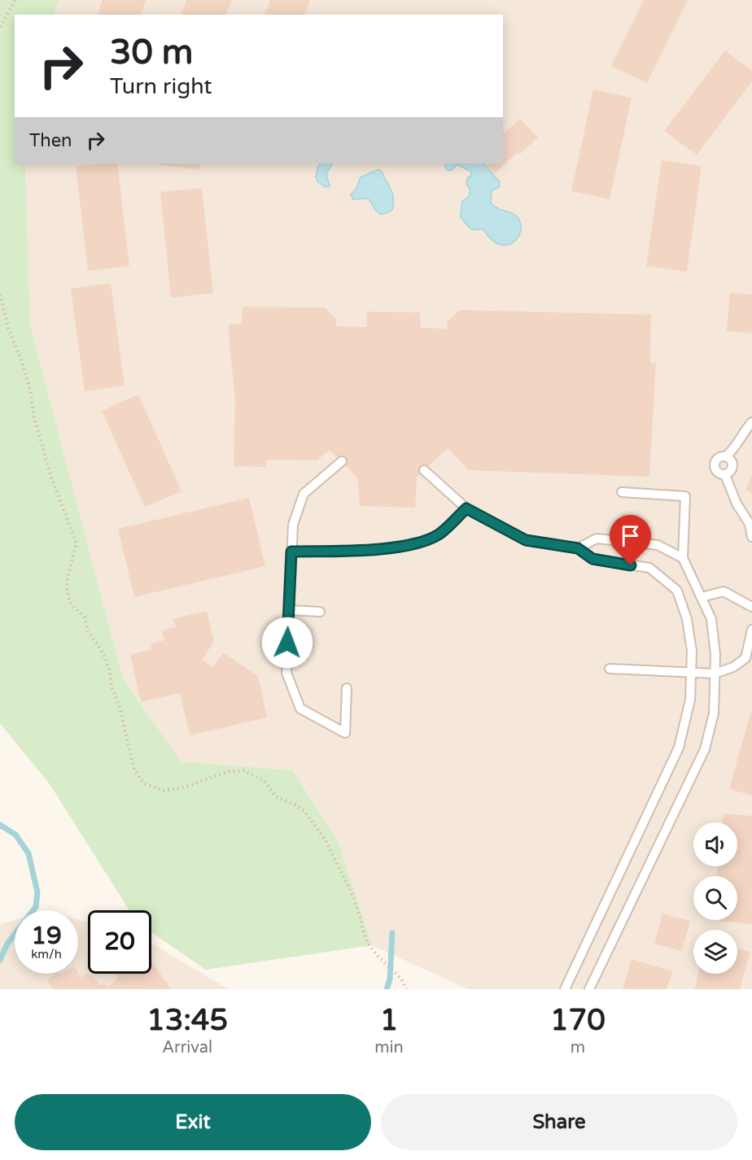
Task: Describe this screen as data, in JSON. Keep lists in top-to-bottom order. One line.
{"page":{"turn":["30 m","Turn right"],"then":"Then","speed":"19 km/h","limit":"20","eta":["13:45","Arrival","1","min","170","m"],"buttons":["Exit","Share"]}}
